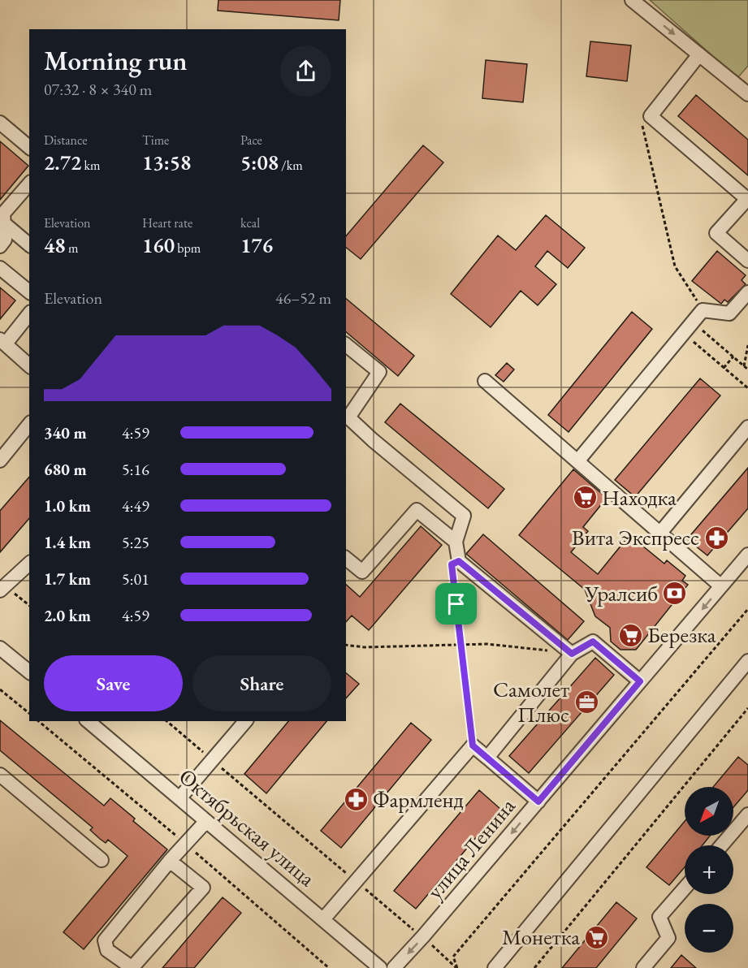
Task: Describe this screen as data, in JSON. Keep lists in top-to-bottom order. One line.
{"streets":{"street":["Октябрьская улица","улица Ленина"]},"places":{"supermarket":["Находка","Березка","Монетка"],"pharmacy":["Вита Экспресс","Фармленд"],"bank":["Уралсиб"],"office":["Самолет Плюс"]},"north":"bottom left","page":{"heading":["Morning run","07:32 · 8 × 340 m"],"stats":[["Distance","2.72 km"],["Time","13:58"],["Pace","5:08 /km"],["Elevation","48 m"],["Heart rate","160 bpm"],["kcal","176"]],"chart":["Elevation","46–52 m"],"list":[{"name":"340 m","note":"4:59"},{"name":"680 m","note":"5:16"},{"name":"1.0 km","note":"4:49"},{"name":"1.4 km","note":"5:25"},{"name":"1.7 km","note":"5:01"},{"name":"2.0 km","note":"4:59"}],"buttons":["Save","Share"],"map_buttons":["+","−"]}}
